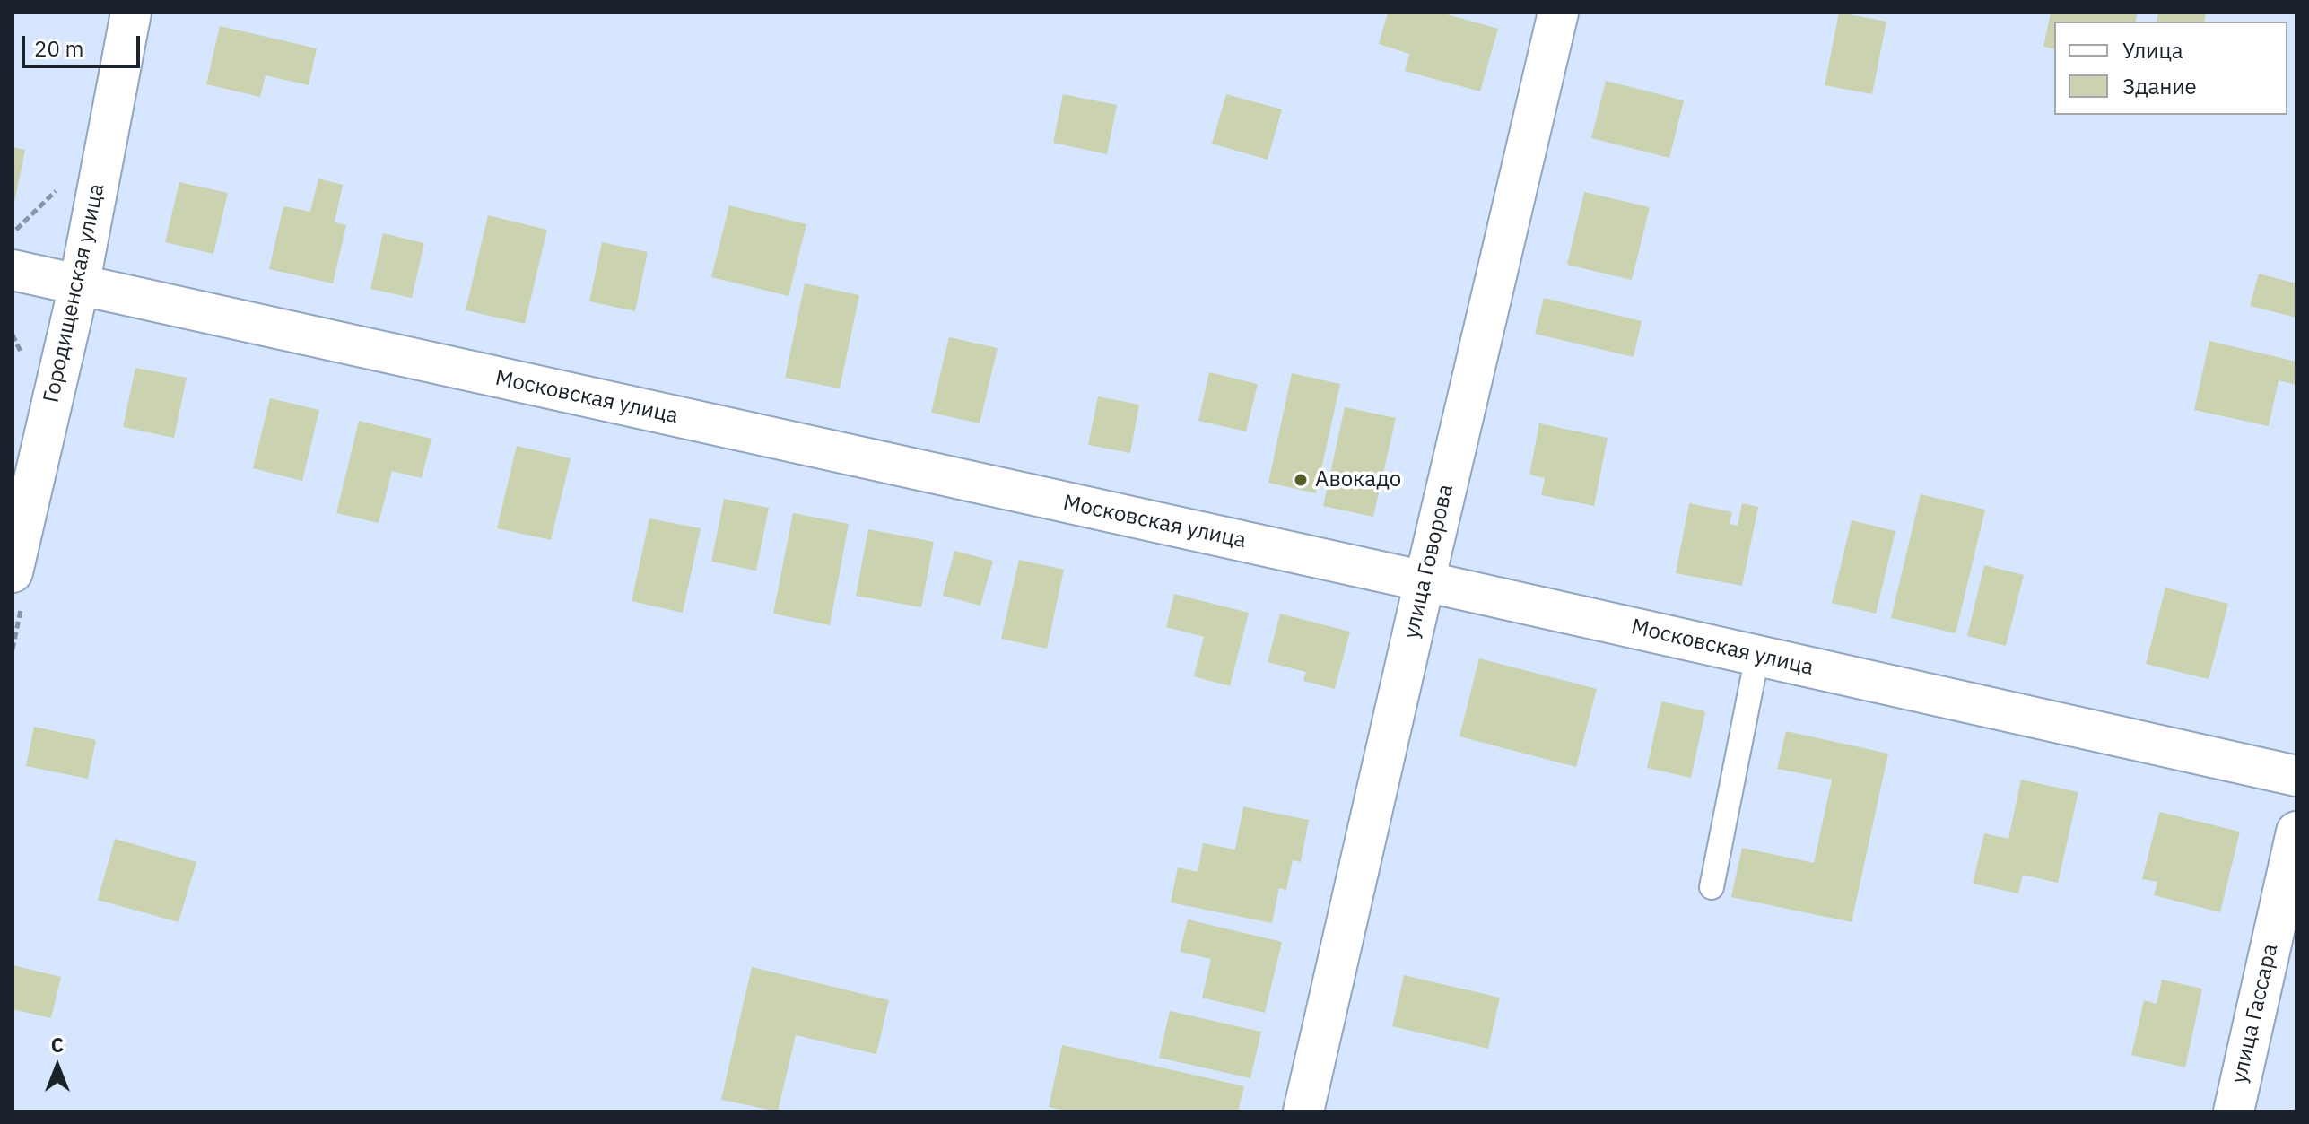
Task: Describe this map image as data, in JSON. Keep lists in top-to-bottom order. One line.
{"streets":{"main road":["Городищенская улица","Московская улица","улица Говорова","улица Гассара"]},"crossings":[["Городищенская улица","Московская улица"],["Московская улица","улица Говорова"]],"places":["Авокадо"],"legend":["Улица","Здание"],"scale_bar":"20 m","north":"top"}
